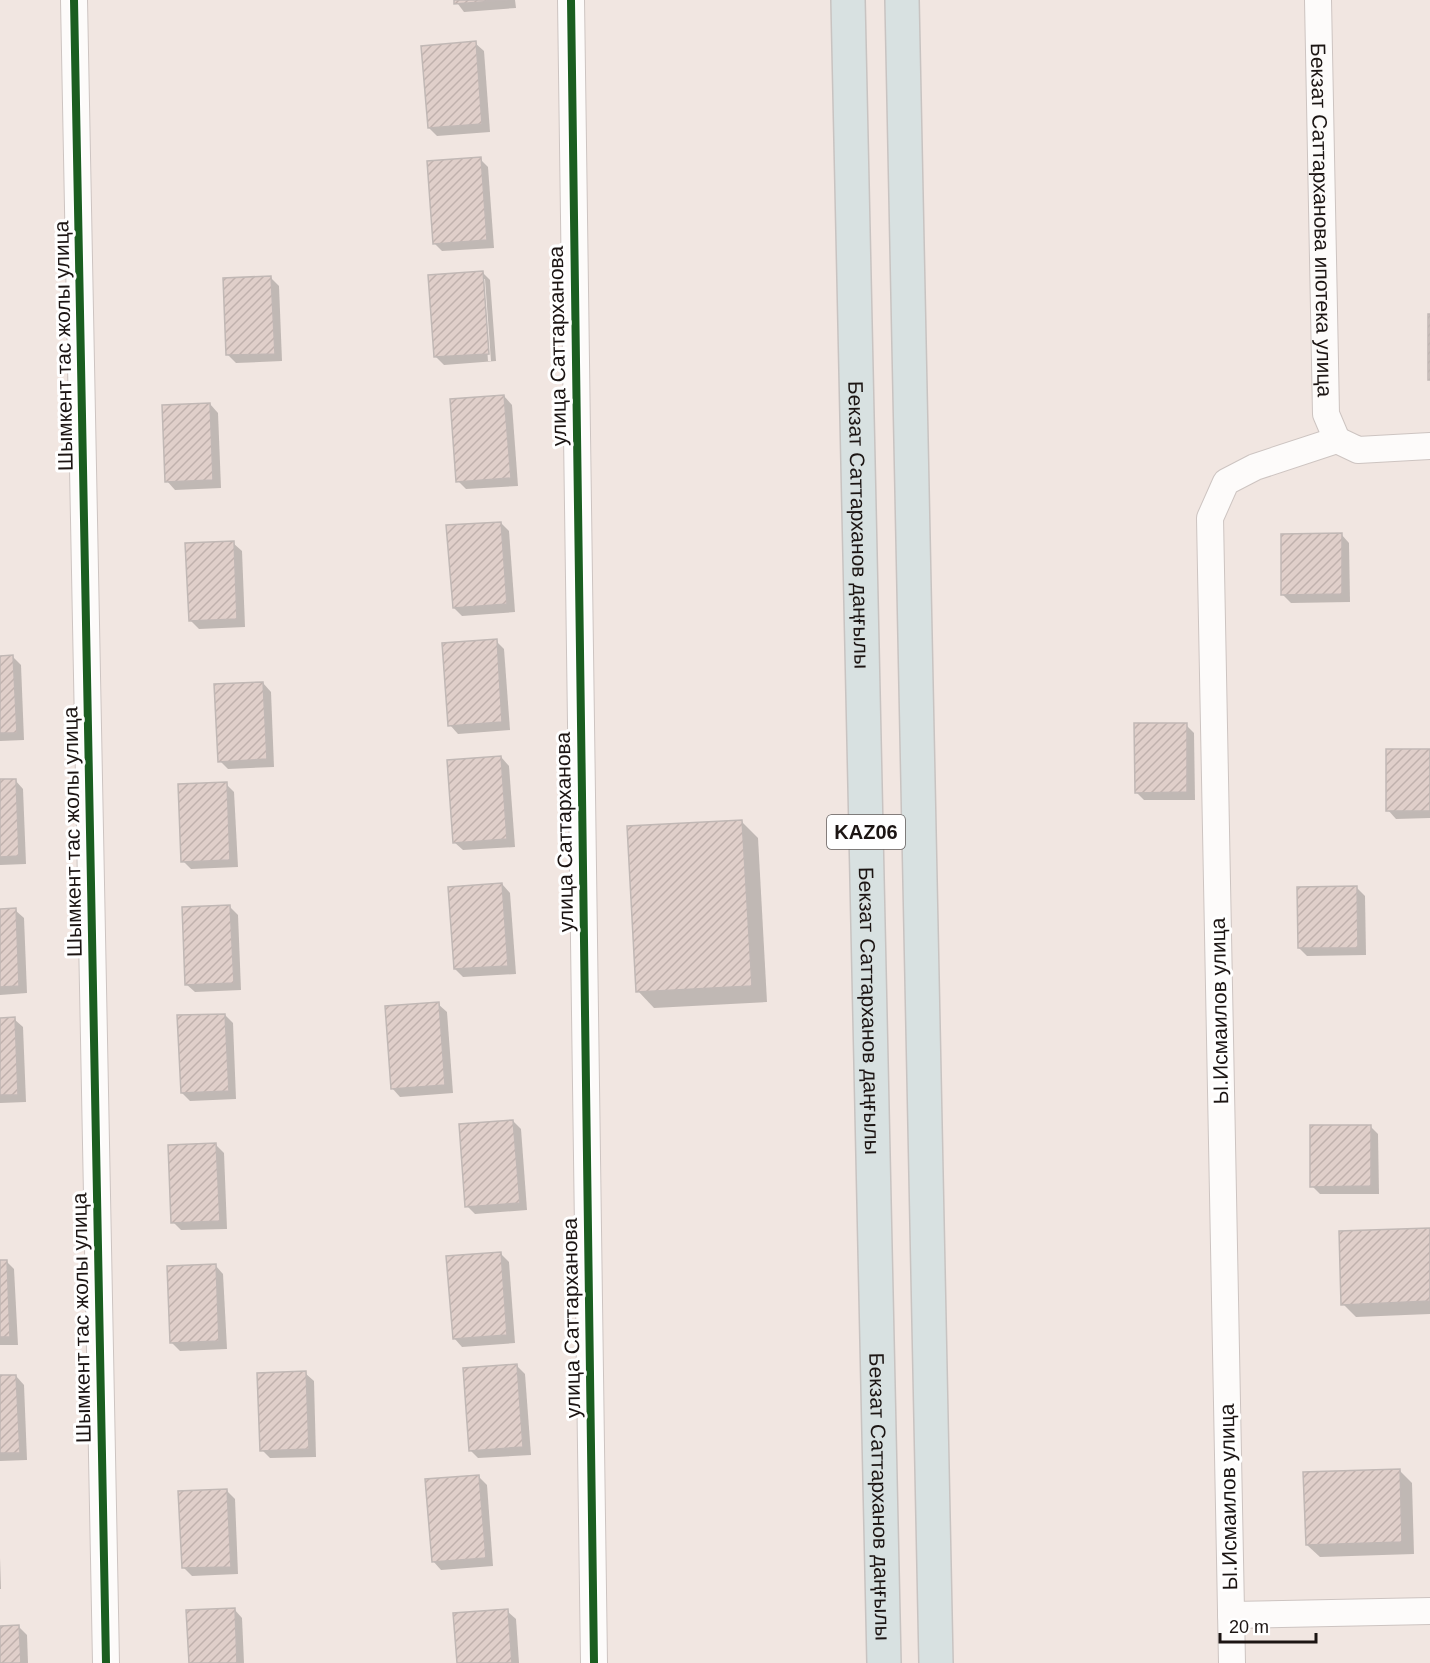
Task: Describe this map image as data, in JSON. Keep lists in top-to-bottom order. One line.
{"streets":{"main road":["Бекзат Саттарханов даңғылы","KАZ06"],"street":["Бекзат Саттарханова ипотека улица","Шымкент тас жолы улица","улица Саттарханова","Ы.Исмаилов улица"]},"crossings":[["Бекзат Саттарханова ипотека улица","Ы.Исмаилов улица"]],"scale_bar":"20 m"}
